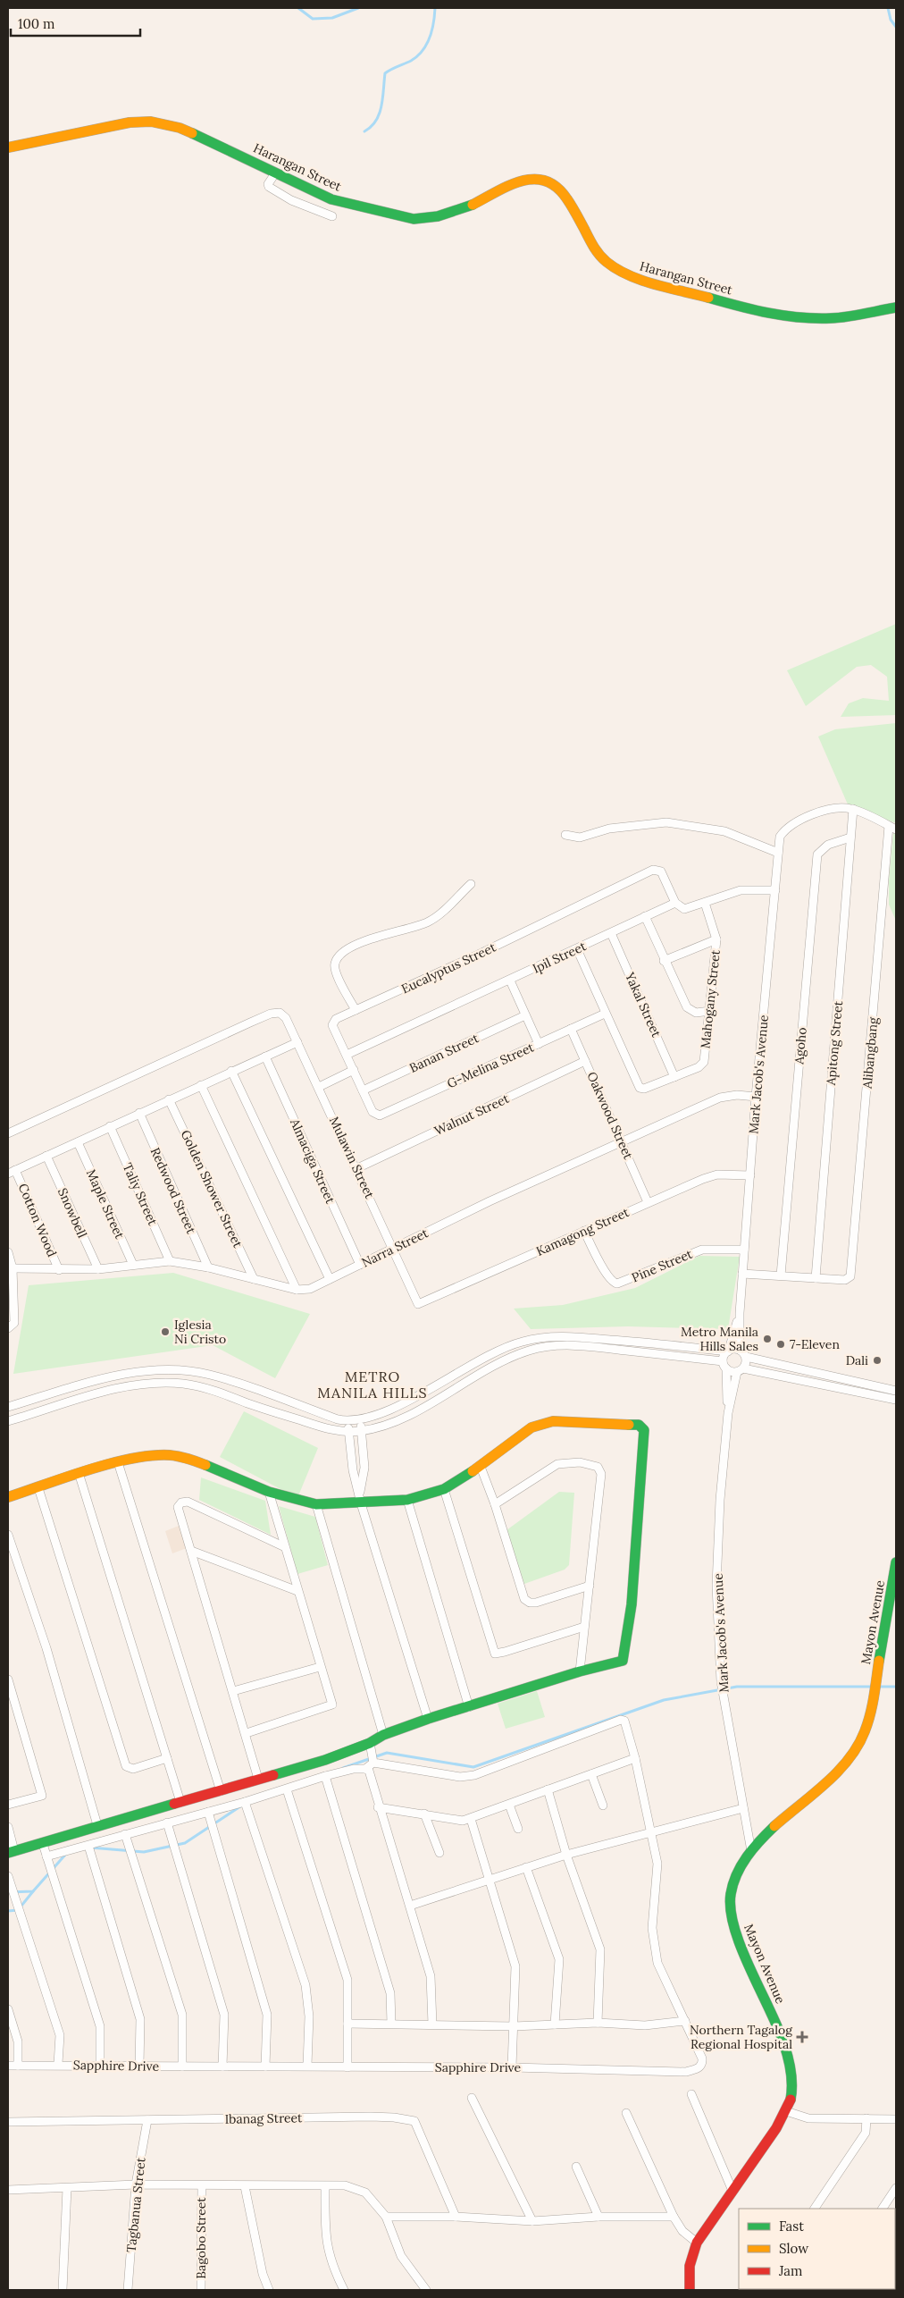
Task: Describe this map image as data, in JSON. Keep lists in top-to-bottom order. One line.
{"streets":{"main road":["Harangan Street","Mayon Avenue"],"street":["Ipil Street","Eucalyptus Street","Mahogany Street","Yakal Street","Apitong Street","Agoho","Banan Street","Alibangbang","G-Melina Street","Mark Jacob's Avenue","Walnut Street","Oakwood Street","Mulawin Street","Almaciga Street","Golden Shower Street","Redwood Street","Taliy Street","Maple Street","Snowbell","Cotton Wood","Kamagong Street","Narra Street","Pine Street","Sapphire Drive","Ibanag Street","Tagbanua Street","Bagobo Street"]},"crossings":[["Ipil Street","Eucalyptus Street"],["Ipil Street","Mahogany Street"],["Ipil Street","Yakal Street"],["Eucalyptus Street","Banan Street"],["Eucalyptus Street","G-Melina Street"],["Mahogany Street","Yakal Street"],["Mahogany Street","G-Melina Street"],["Apitong Street","Agoho"],["Apitong Street","Alibangbang"],["Apitong Street","Mark Jacob's Avenue"],["G-Melina Street","Oakwood Street"],["Mark Jacob's Avenue","Kamagong Street"],["Mark Jacob's Avenue","Narra Street"],["Mark Jacob's Avenue","Pine Street"],["Mark Jacob's Avenue","Mayon Avenue"],["Walnut Street","Oakwood Street"],["Walnut Street","Mulawin Street"],["Oakwood Street","Kamagong Street"],["Oakwood Street","Narra Street"],["Mulawin Street","Kamagong Street"],["Mulawin Street","Narra Street"],["Almaciga Street","Narra Street"],["Golden Shower Street","Narra Street"],["Redwood Street","Narra Street"],["Taliy Street","Narra Street"],["Maple Street","Narra Street"],["Snowbell","Narra Street"],["Cotton Wood","Narra Street"],["Kamagong Street","Pine Street"],["Ibanag Street","Tagbanua Street"]],"districts":["METRO MANILA HILLS"],"places":{"other":["Iglesia Ni Cristo","Metro Manila Hills Sales","7-Eleven","Dali"],"health":["Northern Tagalog Regional Hospital"]},"legend":["Fast","Slow","Jam"],"scale_bar":"100 m"}
